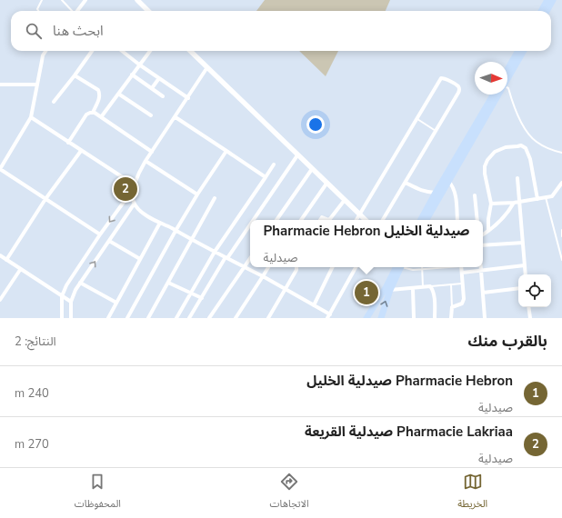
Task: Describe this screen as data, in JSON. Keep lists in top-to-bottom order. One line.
{"north":"right","page":{"search":"ابحث هنا","pins":["2","1"],"popup":["Pharmacie Hebron صيدلية الخليل","صيدلية"],"heading":["بالقرب منك","النتائج: 2"],"list":[{"mark":"1","name":"Pharmacie Hebron صيدلية الخليل","note":"صيدلية","value":"240 m"},{"mark":"2","name":"Pharmacie Lakriaa صيدلية القريعة","note":"صيدلية","value":"270 m"}],"nav":["الخريطة","الاتجاهات","المحفوظات"]}}
